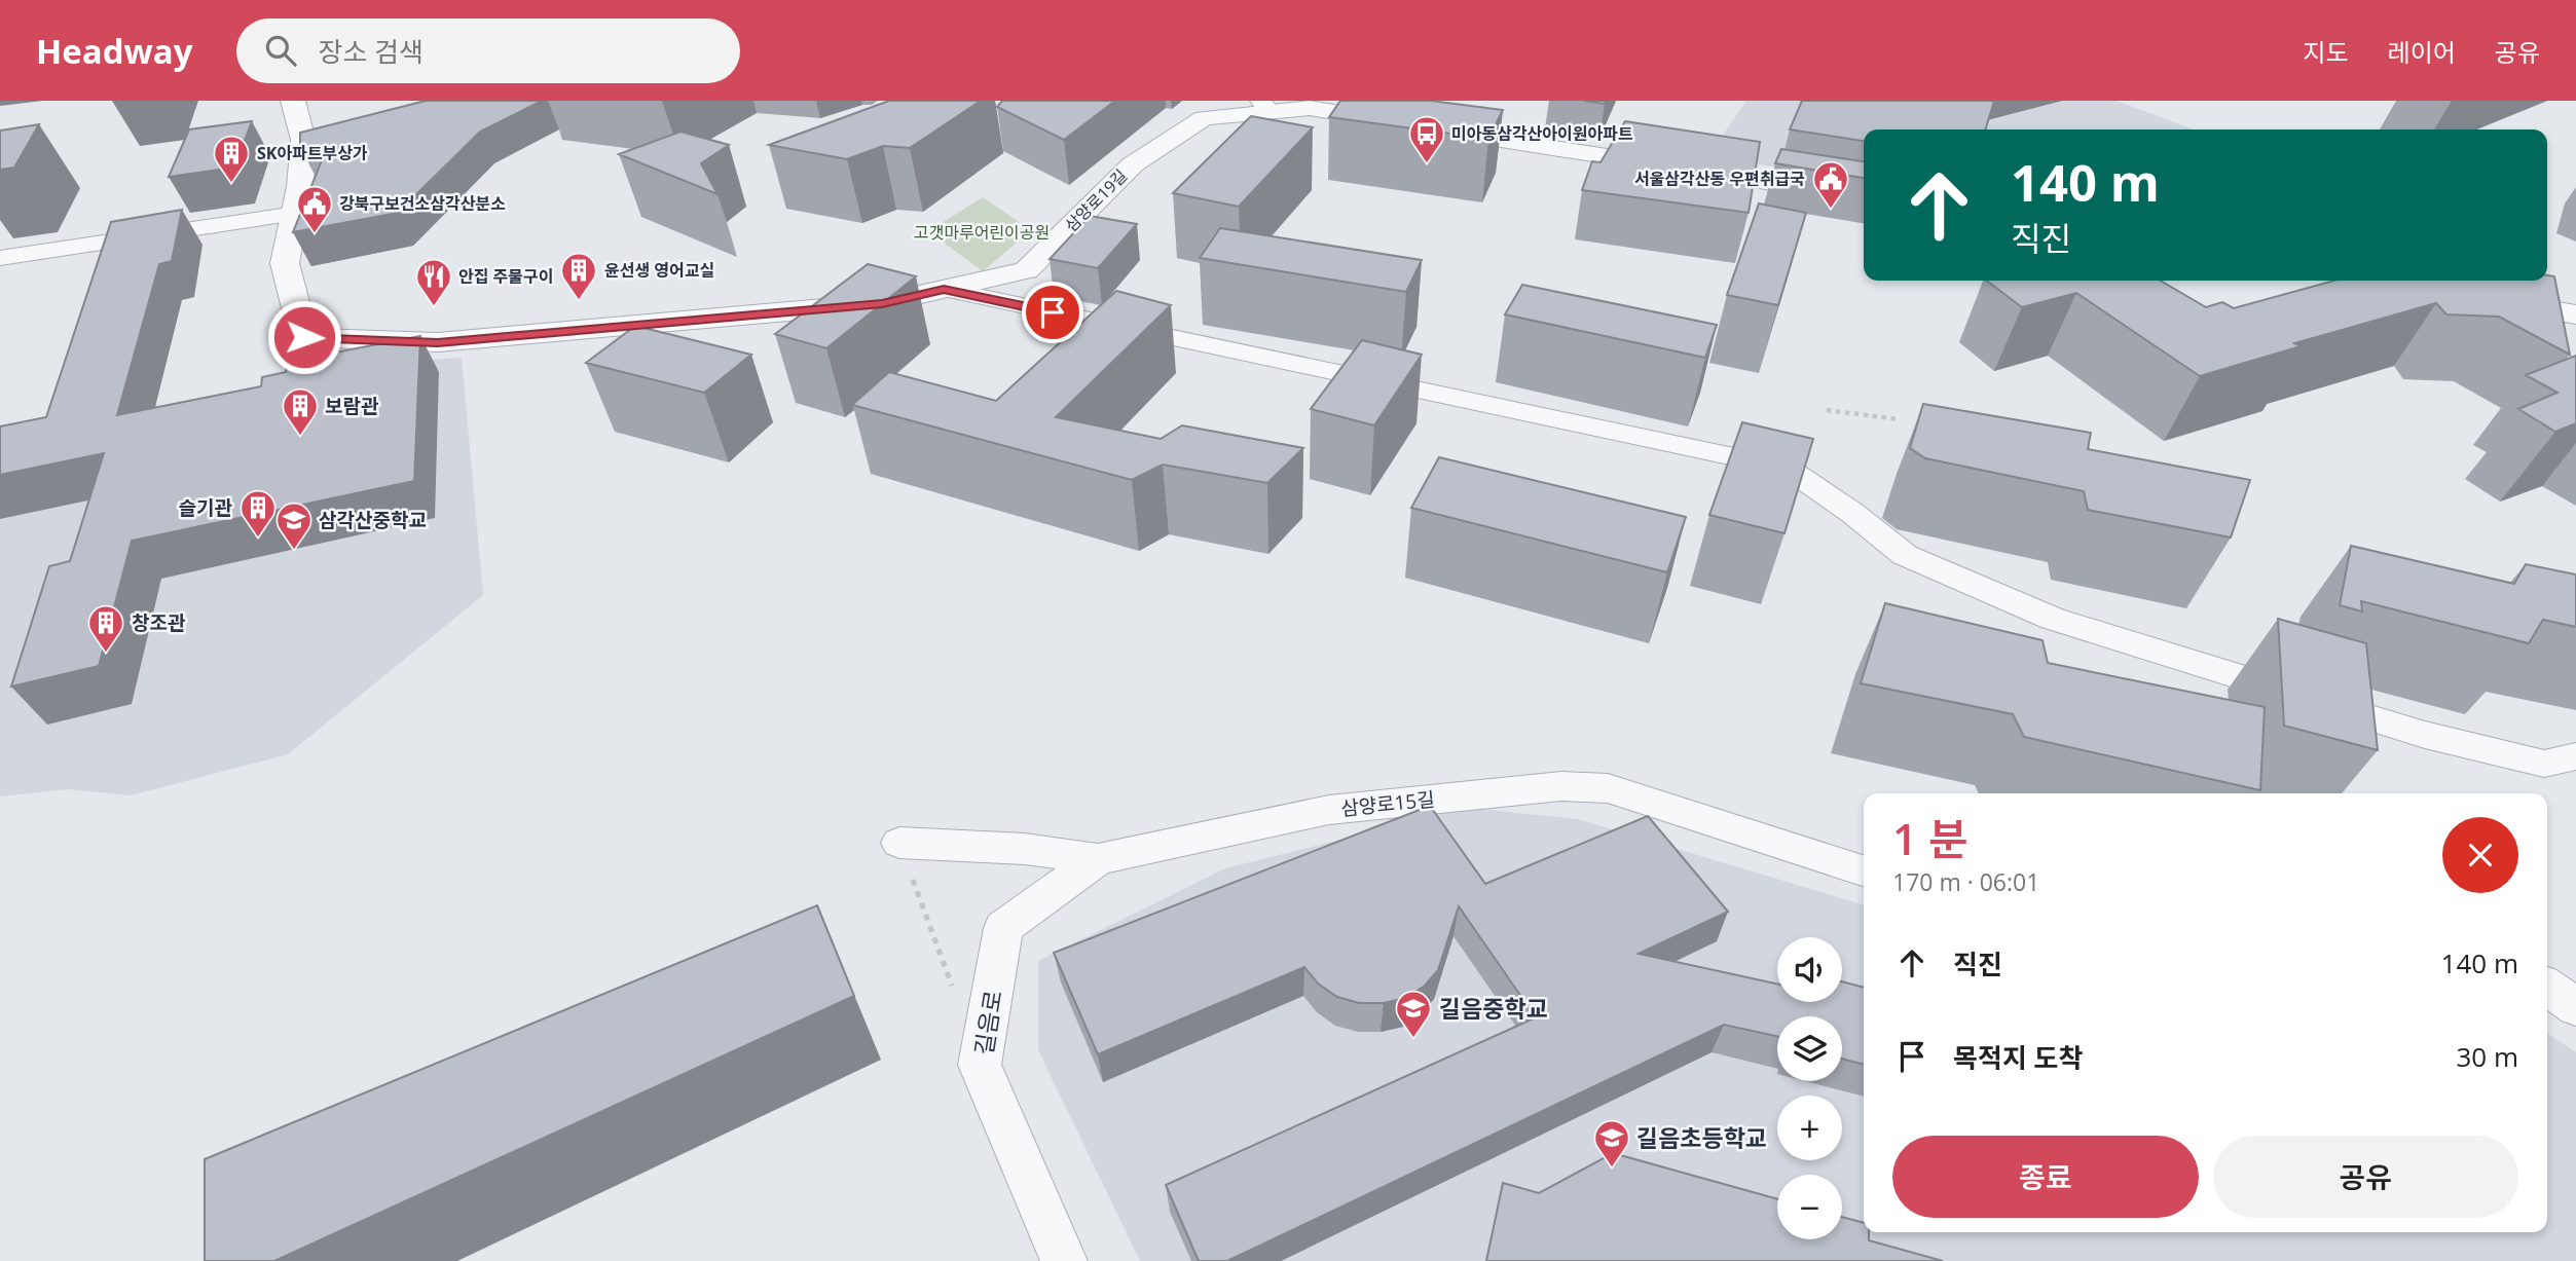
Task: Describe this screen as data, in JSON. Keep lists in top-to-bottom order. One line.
{"streets":{"street":["삼양로19길","삼양로15길","길음로"]},"crossings":[["삼양로15길","길음로"]],"parks":["고갯마루어린이공원"],"places":{"bus stop":["미아동삼각산아이원아파트"],"building":["SK아파트부상가","윤선생 영어교실","보람관","슬기관","창조관"],"public building":["서울삼각산동 우편취급국","강북구보건소삼각산분소"],"restaurant":["안집 주물구이"],"school or university":["삼각산중학교","길음중학교","길음초등학교"]},"page":{"header":"Headway","search":"장소 검색","nav":["지도","레이어","공유"],"turn":["140 m","직진"],"heading":["1 분","170 m · 06:01"],"list":[{"name":"직진","value":"140 m"},{"name":"목적지 도착","value":"30 m"}],"map_buttons":["+","−"],"buttons":["종료","공유"]}}
